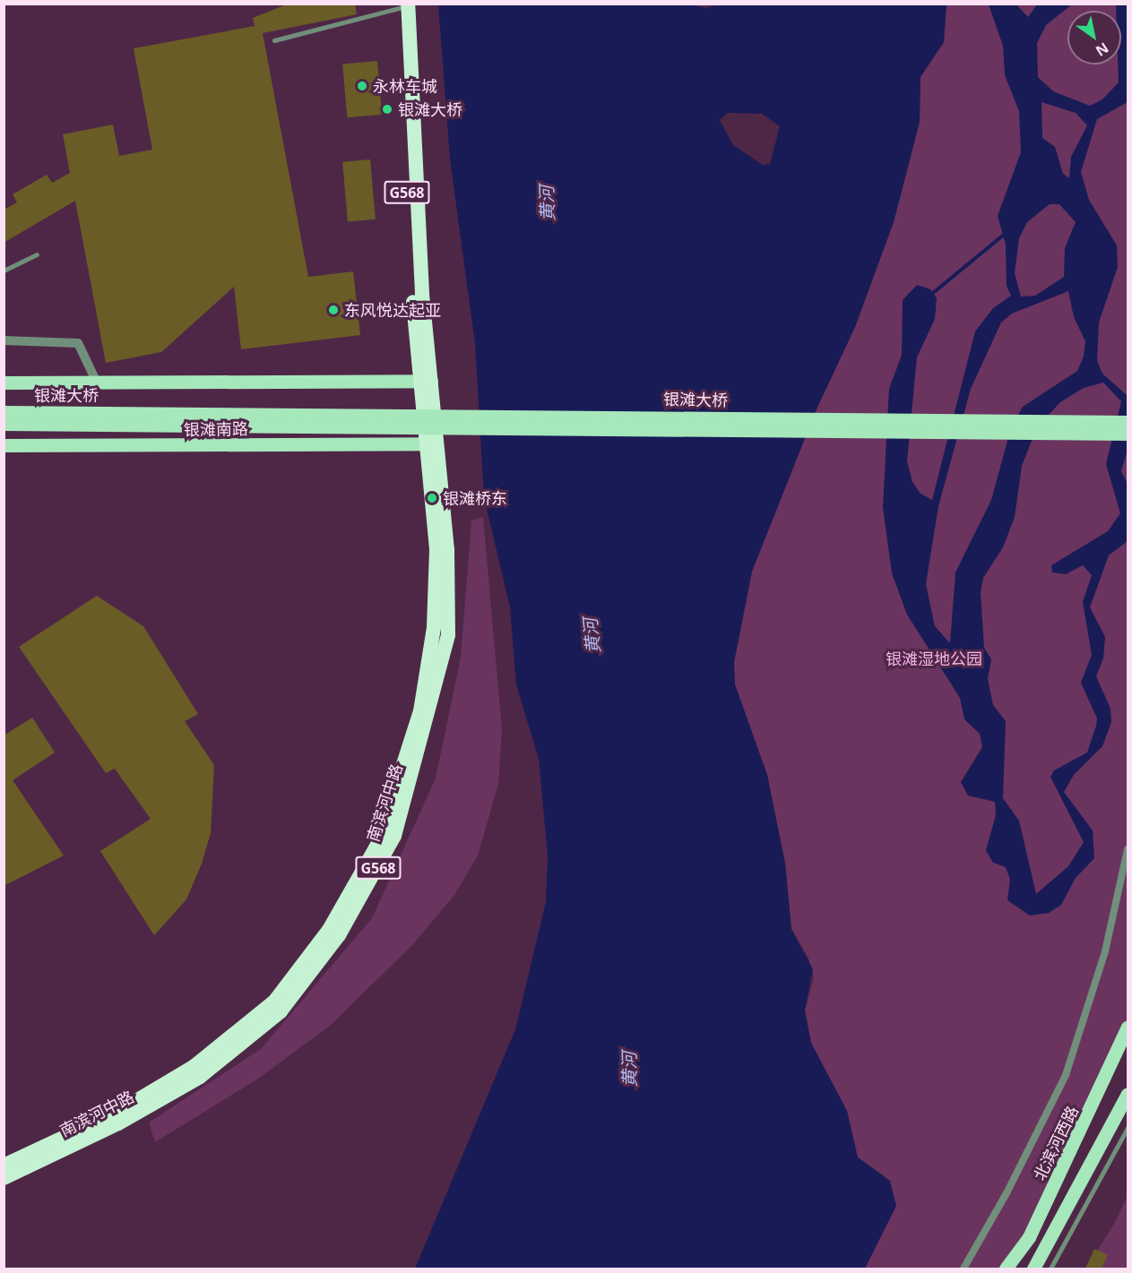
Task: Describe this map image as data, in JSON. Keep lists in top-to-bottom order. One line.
{"streets":{"highway":["G568","南滨河中路"],"main road":["银滩大桥","银滩南路","北滨河西路"]},"crossings":[["G568","南滨河中路"],["银滩南路","南滨河中路"]],"water":["黄河"],"parks":["银滩湿地公园"],"places":["永林车城","银滩大桥","东风悦达起亚","银滩桥东"],"north":"bottom right"}
